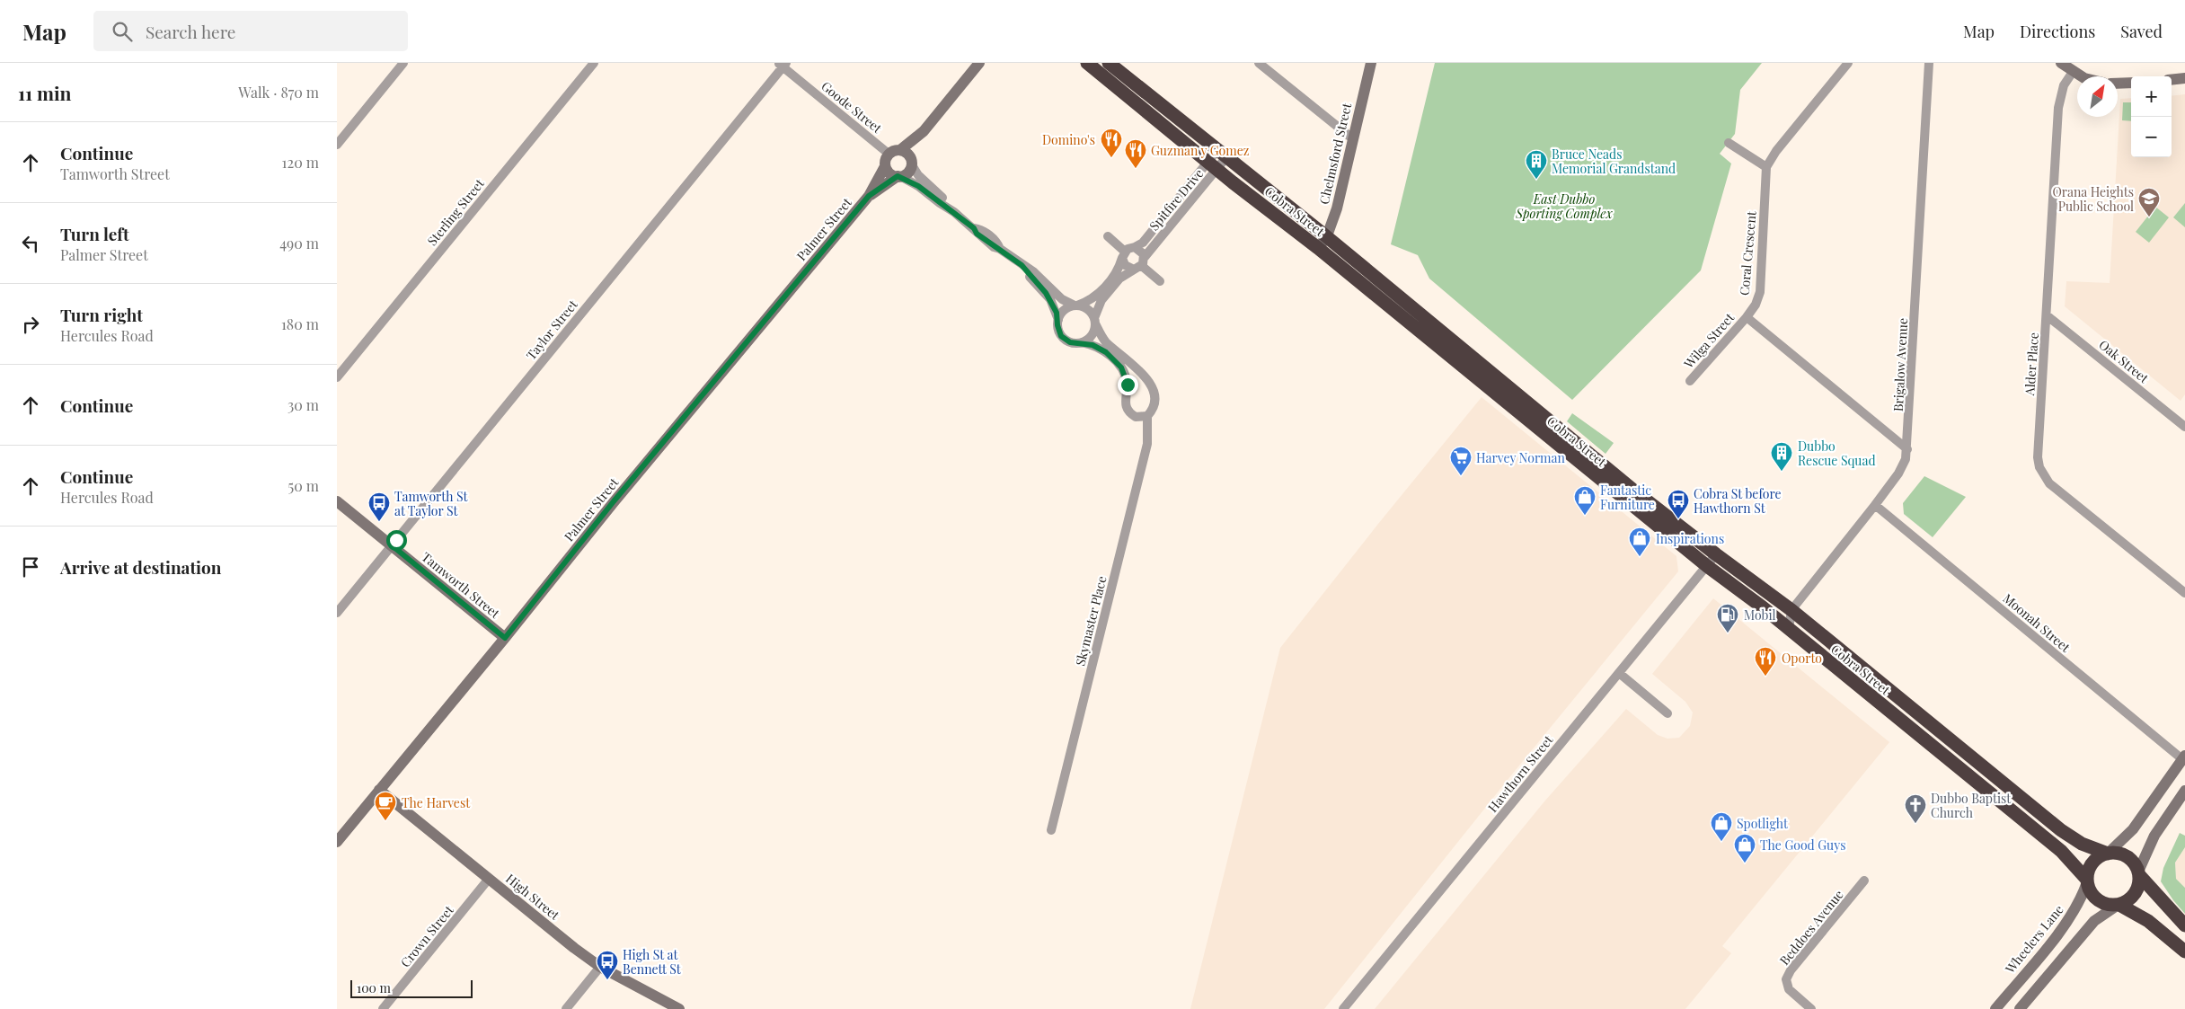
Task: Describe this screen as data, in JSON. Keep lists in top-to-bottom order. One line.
{"streets":{"highway":["Cobra Street"],"street":["Goode Street","Chelmsford Street","Spitfire Drive","Sterling Street","Palmer Street","Coral Crescent","Taylor Street","Wilga Street","Oak Street","Alder Place","Brigalow Avenue","Tamworth Street","Skymaster Place","Moonah Street","Hawthorn Street","High Street","Beddoes Avenue","Crown Street","Wheelers Lane"]},"crossings":[["Goode Street","Palmer Street"],["Goode Street","Taylor Street"],["Chelmsford Street","Cobra Street"],["Spitfire Drive","Cobra Street"],["Spitfire Drive","Skymaster Place"],["Cobra Street","Brigalow Avenue"],["Cobra Street","Hawthorn Street"],["Cobra Street","Wheelers Lane"],["Palmer Street","Tamworth Street"],["Palmer Street","High Street"],["Coral Crescent","Wilga Street"],["Taylor Street","Tamworth Street"],["Oak Street","Alder Place"],["Brigalow Avenue","Moonah Street"],["High Street","Crown Street"]],"parks":["East Dubbo Sporting Complex"],"places":{"restaurant":["Domino's","Guzman y Gomez","Oporto"],"building":["Bruce Neads Memorial Grandstand","Dubbo Rescue Squad"],"school or university":["Orana Heights Public School"],"supermarket":["Harvey Norman"],"shop":["Fantastic Furniture","Inspirations","Spotlight","The Good Guys"],"bus stop":["Cobra St before Hawthorn St","Tamworth St at Taylor St","High St at Bennett St"],"fuel station":["Mobil"],"cafe":["The Harvest"],"church":["Dubbo Baptist Church"]},"scale_bar":"100 m","north":"top right","page":{"header":"Map","search":"Search here","nav":["Map","Directions","Saved"],"heading":["11 min","Walk · 870 m"],"map_buttons":["+","−"],"list":[["Continue","Tamworth Street","120 m"],["Turn left","Palmer Street","490 m"],["Turn right","Hercules Road","180 m"],["Continue","30 m"],["Continue","Hercules Road","50 m"],"Arrive at destination"],"scale":"100 m"}}
